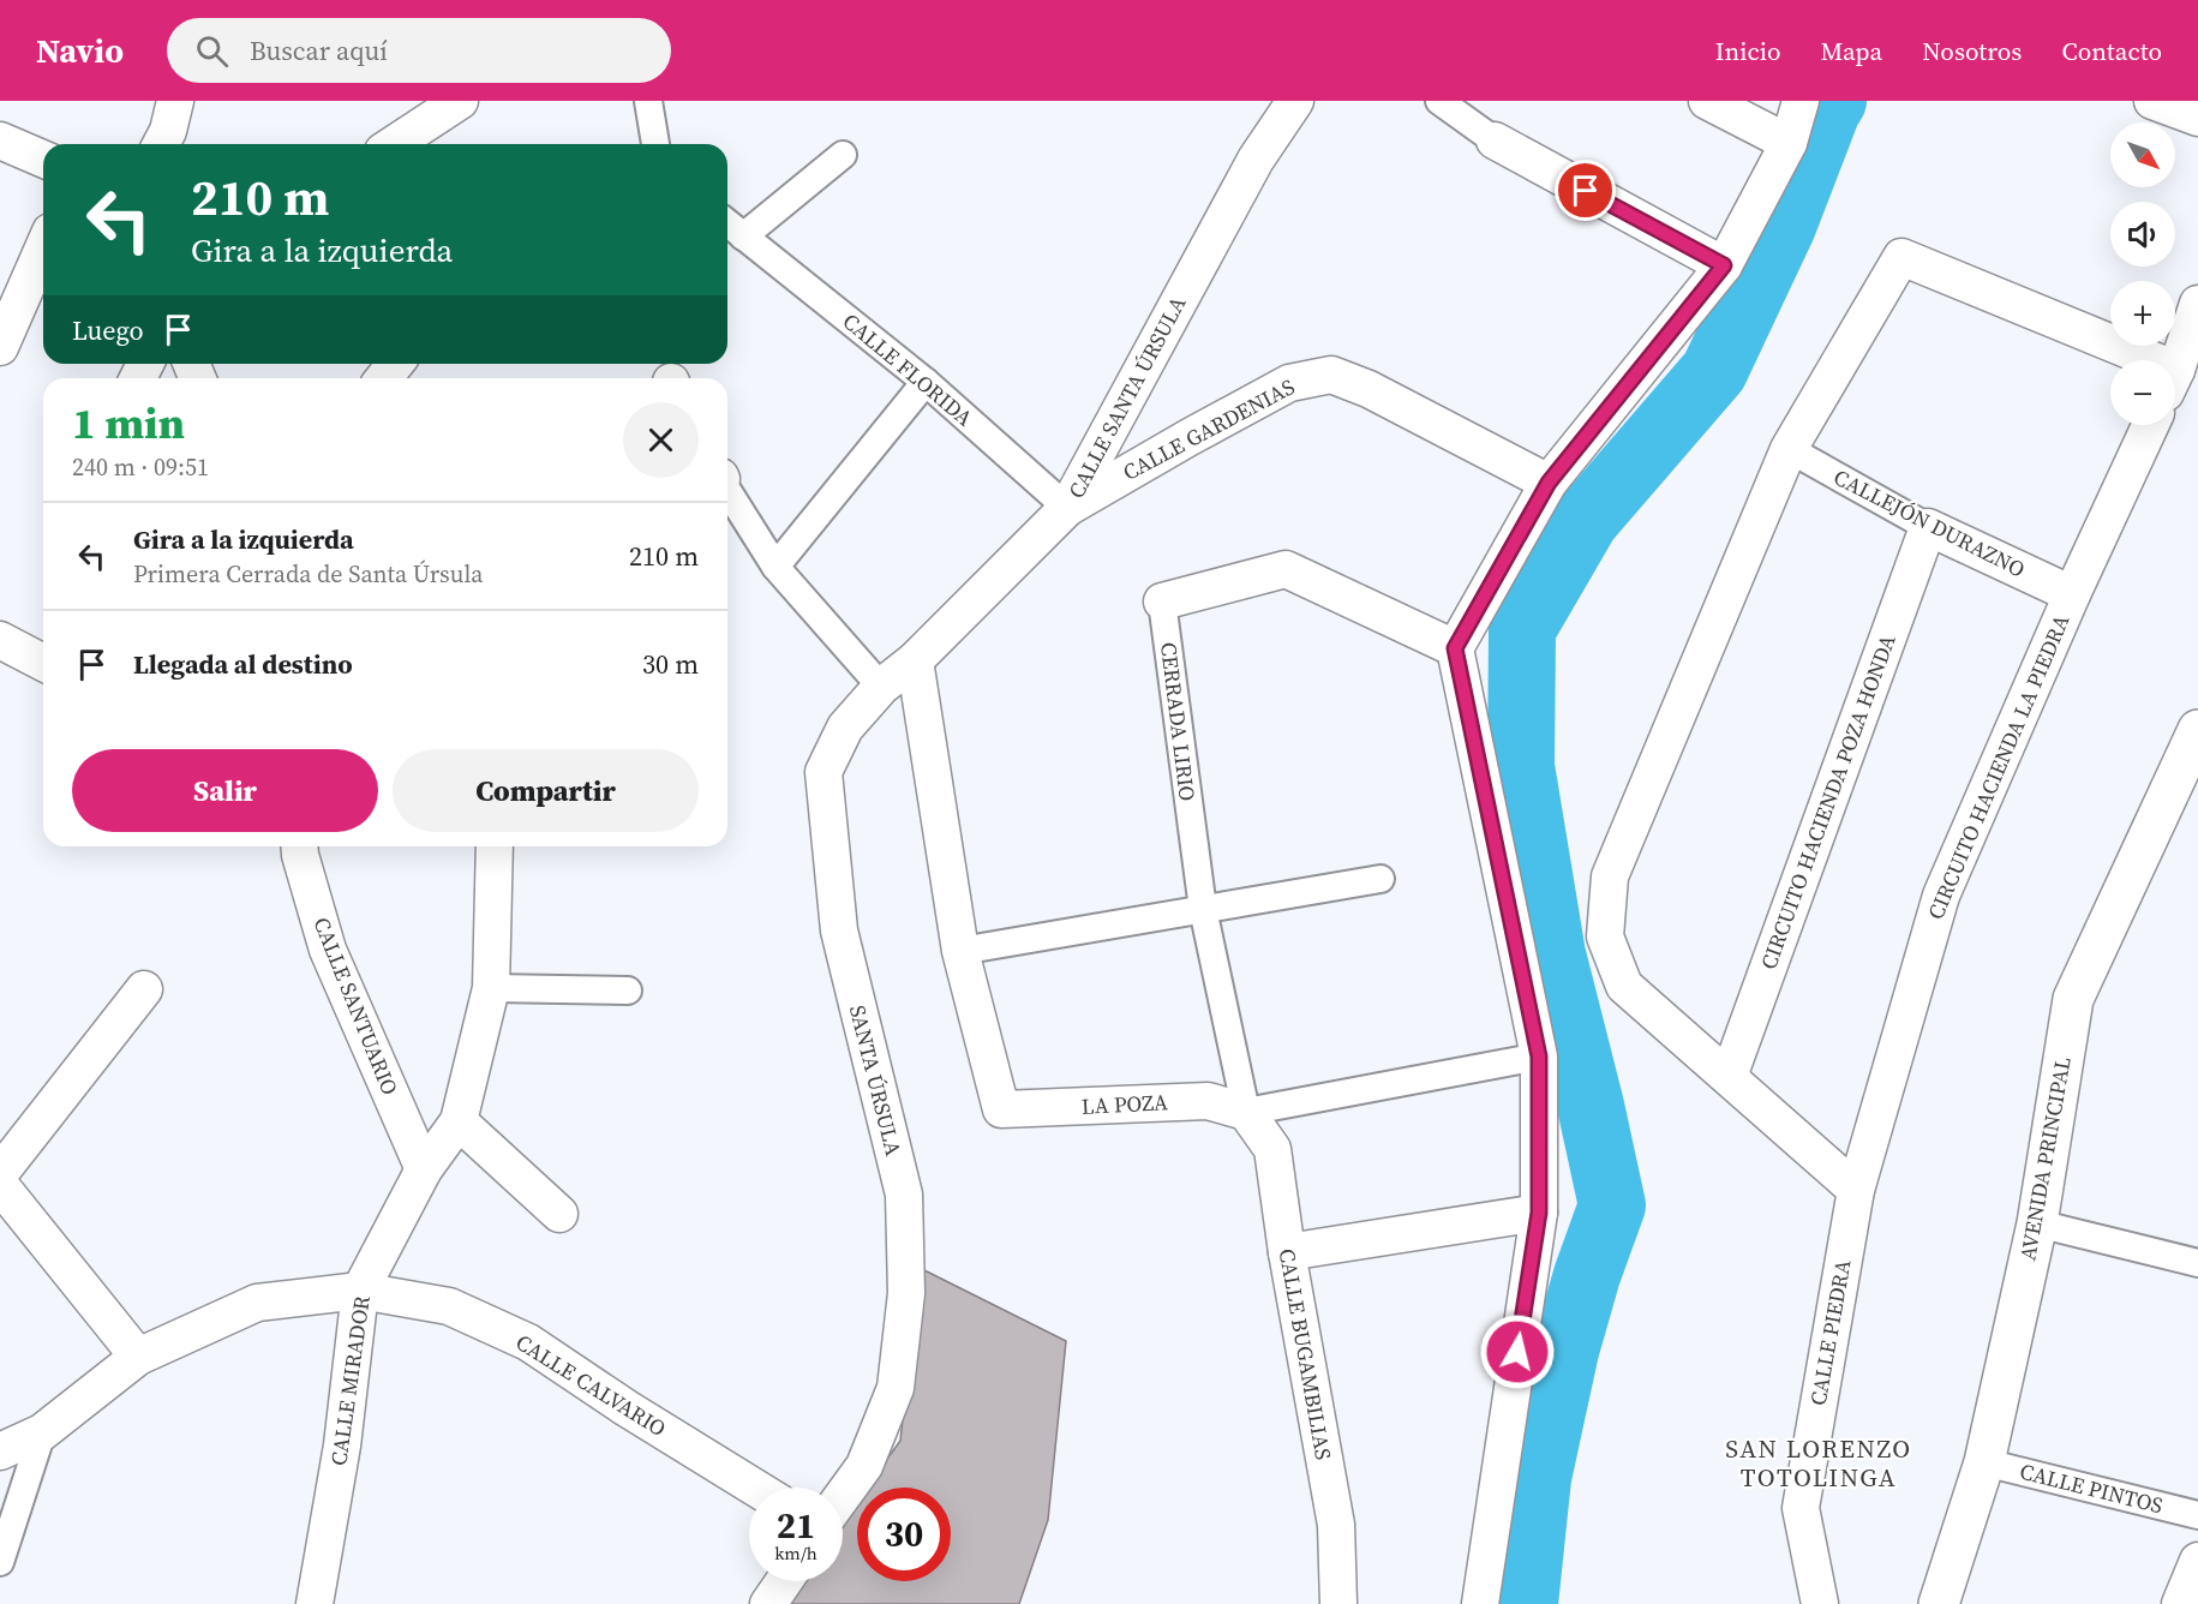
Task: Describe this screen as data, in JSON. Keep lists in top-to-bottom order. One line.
{"streets":{"street":["CALLE FLORIDA","CALLE SANTA ÚRSULA","CALLE GARDENIAS","CALLEJÓN DURAZNO","CERRADA LIRIO","CIRCUITO HACIENDA LA PIEDRA","CIRCUITO HACIENDA POZA HONDA","CALLE SANTUARIO","SANTA ÚRSULA","LA POZA","AVENIDA PRINCIPAL","CALLE PIEDRA","CALLE BUGAMBILIAS","CALLE MIRADOR","CALLE CALVARIO","CALLE PINTOS"]},"crossings":[["CALLE FLORIDA","CALLE SANTA ÚRSULA"],["CALLE FLORIDA","CALLE GARDENIAS"],["CALLE SANTA ÚRSULA","CALLE GARDENIAS"],["CALLE SANTA ÚRSULA","SANTA ÚRSULA"],["CALLEJÓN DURAZNO","CIRCUITO HACIENDA LA PIEDRA"],["CALLEJÓN DURAZNO","CIRCUITO HACIENDA POZA HONDA"],["CERRADA LIRIO","LA POZA"],["CERRADA LIRIO","CALLE BUGAMBILIAS"],["CIRCUITO HACIENDA LA PIEDRA","CALLE PIEDRA"],["CALLE SANTUARIO","CALLE MIRADOR"],["LA POZA","CALLE BUGAMBILIAS"],["AVENIDA PRINCIPAL","CALLE PINTOS"],["CALLE MIRADOR","CALLE CALVARIO"]],"districts":["SAN LORENZO TOTOLINGA"],"north":"bottom right","page":{"header":"Navio","search":"Buscar aquí","nav":["Inicio","Mapa","Nosotros","Contacto"],"map_buttons":["+","−"],"turn":["210 m","Gira a la izquierda"],"then":"Luego","heading":["1 min","240 m · 09:51"],"list":[{"name":"Gira a la izquierda","note":"Primera Cerrada de Santa Úrsula","value":"210 m"},{"name":"Llegada al destino","value":"30 m"}],"buttons":["Salir","Compartir"],"speed":"21 km/h","limit":"30"}}
